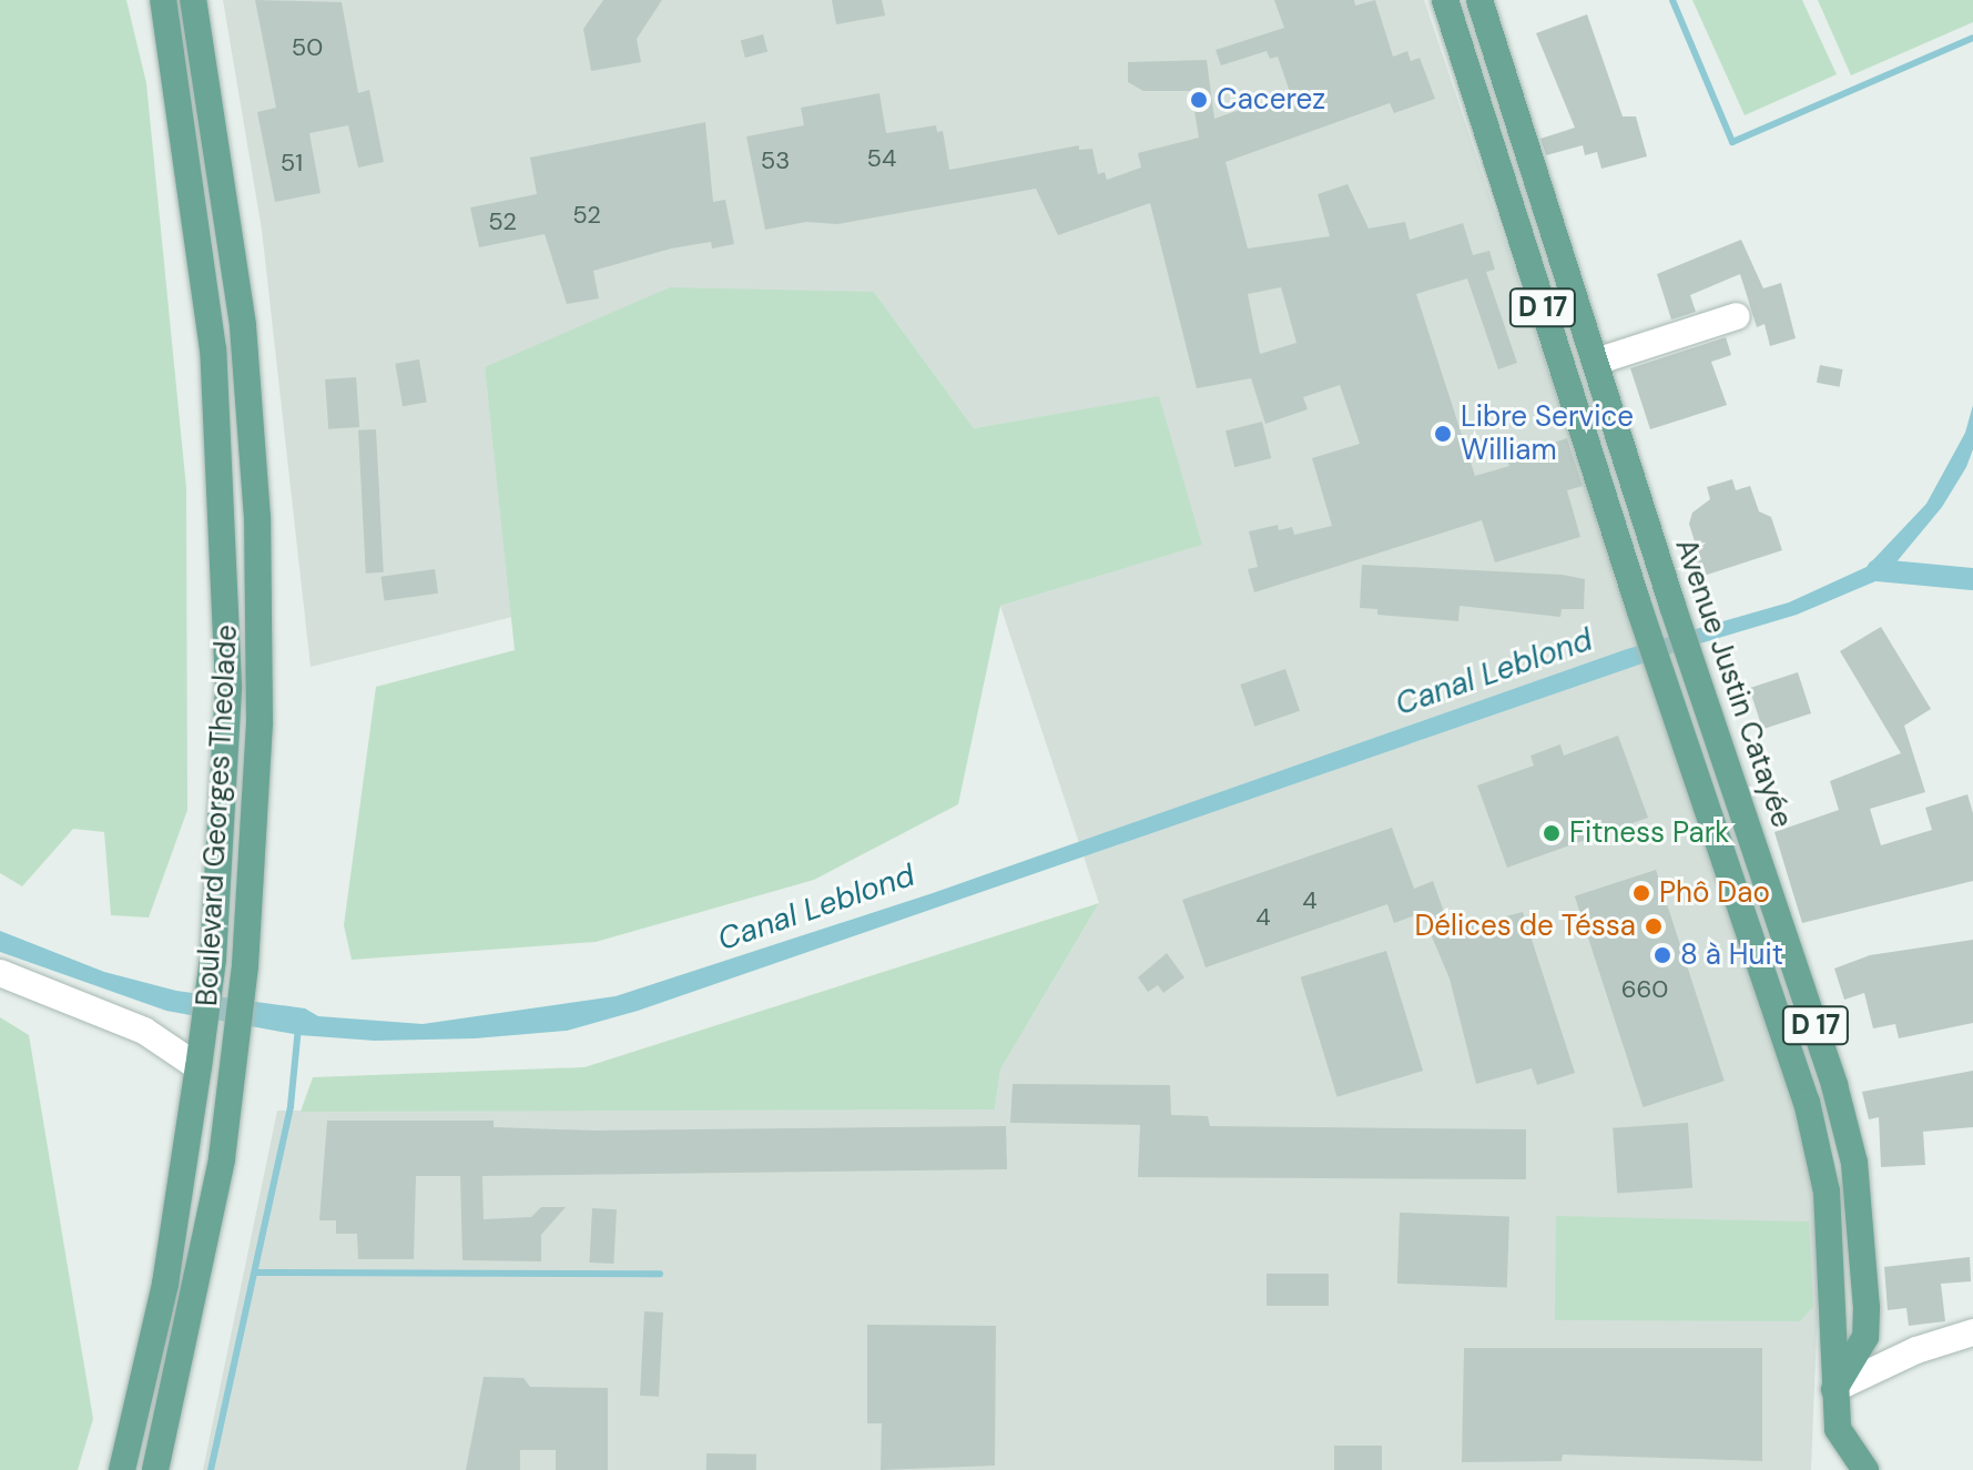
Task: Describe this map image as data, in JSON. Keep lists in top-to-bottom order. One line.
{"streets":{"main road":["D 17","Avenue Justin Catayée","Boulevard Georges Theolade"]},"crossings":[["D 17","Avenue Justin Catayée"]],"water":["Canal Leblond"],"places":["Cacerez","Libre Service William","Fitness Park","Phô Dao","Délices de Téssa","8 à Huit"],"house_numbers":["50","54","53","51","52","52","4","4","660"]}
